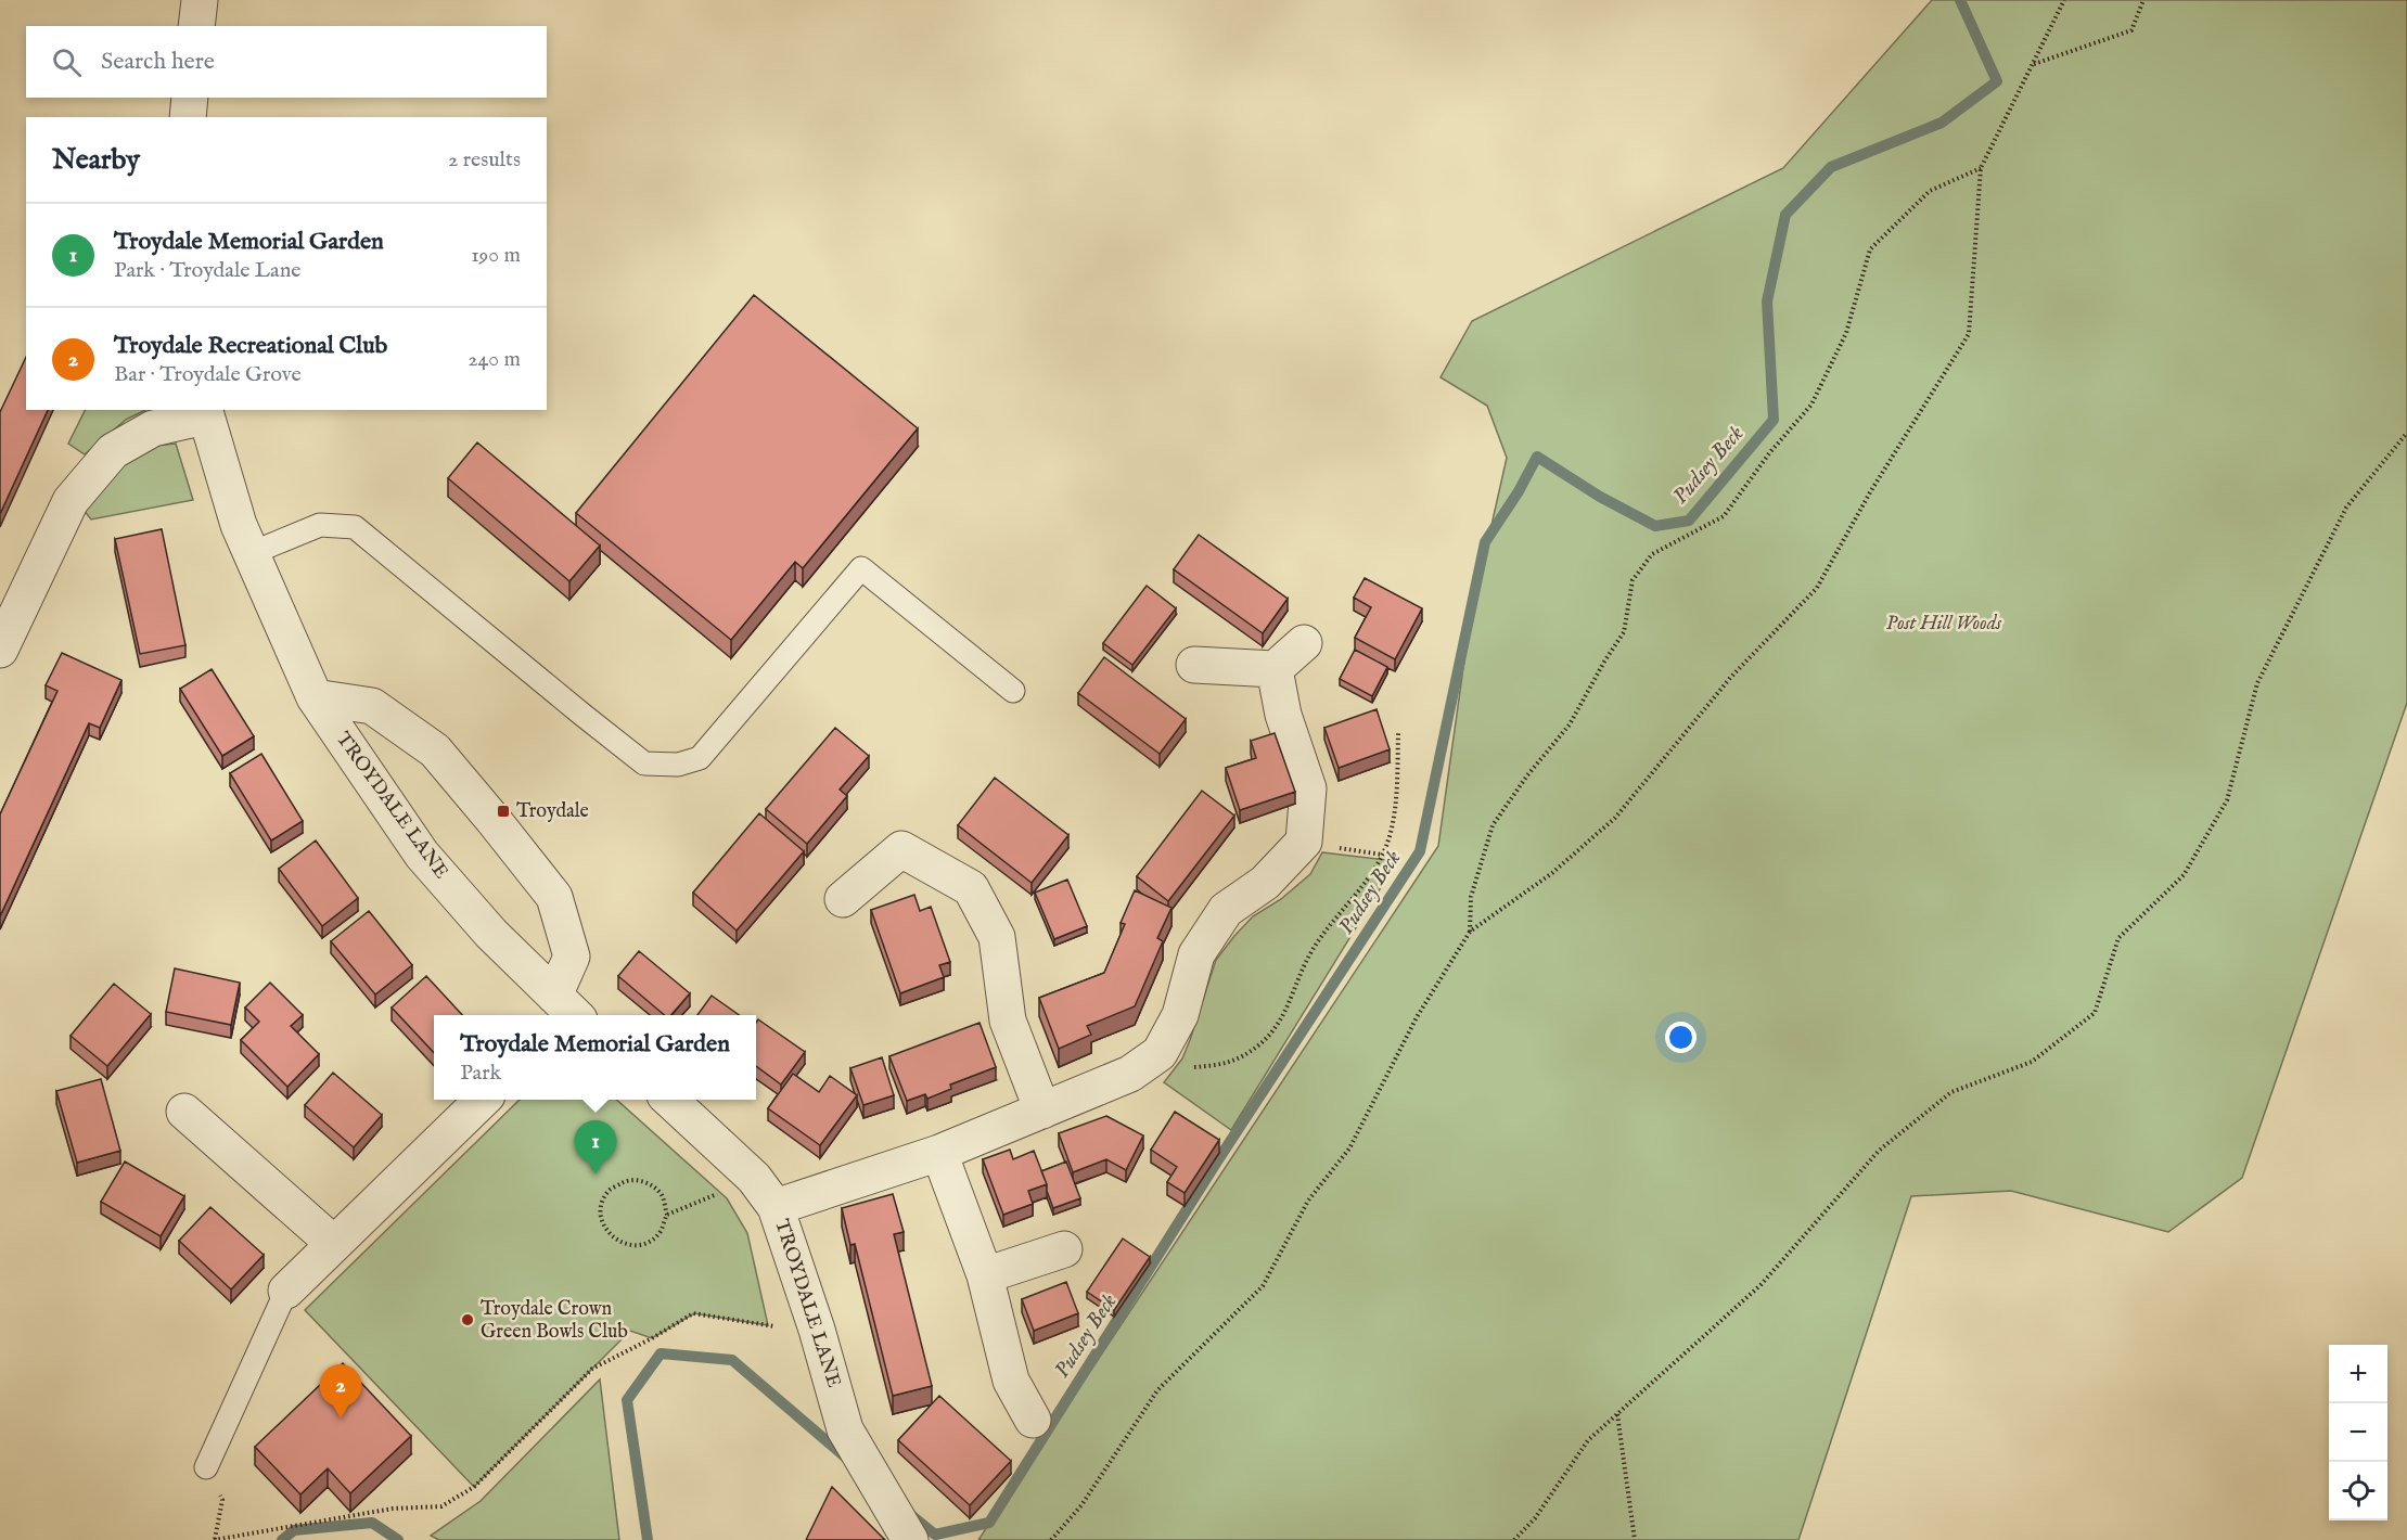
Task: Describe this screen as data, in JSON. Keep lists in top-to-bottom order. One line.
{"streets":{"street":["TROYDALE LANE"]},"water":["Pudsey Beck"],"parks":["Post Hill Woods"],"places":{"transit":["Troydale"],"other":["Troydale Crown Green Bowls Club"]},"page":{"search":"Search here","heading":["Nearby","2 results"],"list":[{"mark":"1","name":"Troydale Memorial Garden","note":"Park · Troydale Lane","value":"190 m"},{"mark":"2","name":"Troydale Recreational Club","note":"Bar · Troydale Grove","value":"240 m"}],"popup":["Troydale Memorial Garden","Park"],"pins":["1","2"],"map_buttons":["+","−"]}}
